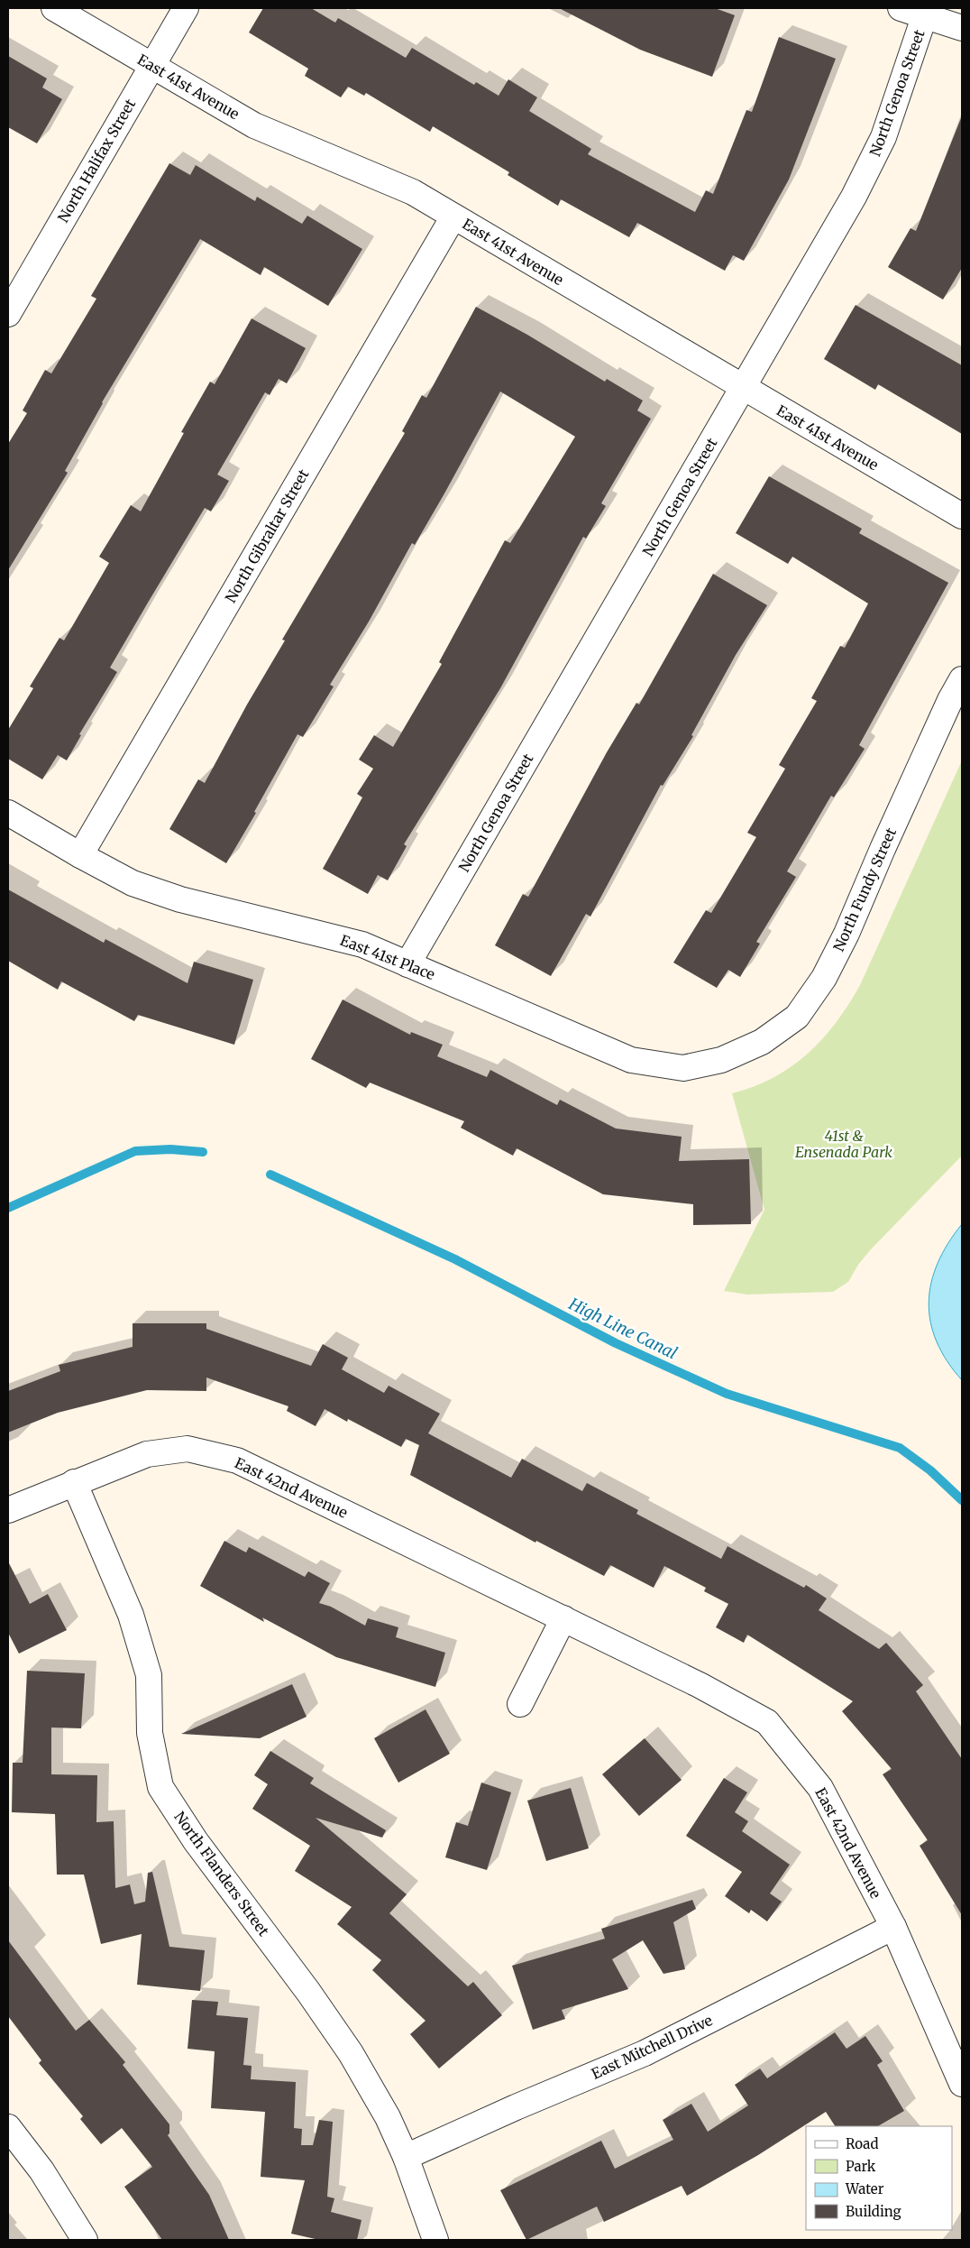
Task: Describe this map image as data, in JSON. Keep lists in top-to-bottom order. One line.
{"streets":{"street":["East 41st Avenue","North Genoa Street","North Halifax Street","North Gibraltar Street","North Fundy Street","East 41st Place","East 42nd Avenue","North Flanders Street","East Mitchell Drive"]},"crossings":[["East 41st Avenue","North Genoa Street"],["East 41st Avenue","North Halifax Street"],["East 41st Avenue","North Gibraltar Street"],["North Genoa Street","East 41st Place"],["North Gibraltar Street","East 41st Place"],["North Fundy Street","East 41st Place"],["East 42nd Avenue","North Flanders Street"],["East 42nd Avenue","East Mitchell Drive"],["North Flanders Street","East Mitchell Drive"]],"water":["High Line Canal"],"parks":["41st & Ensenada Park"],"legend":["Road","Park","Water","Building"]}
